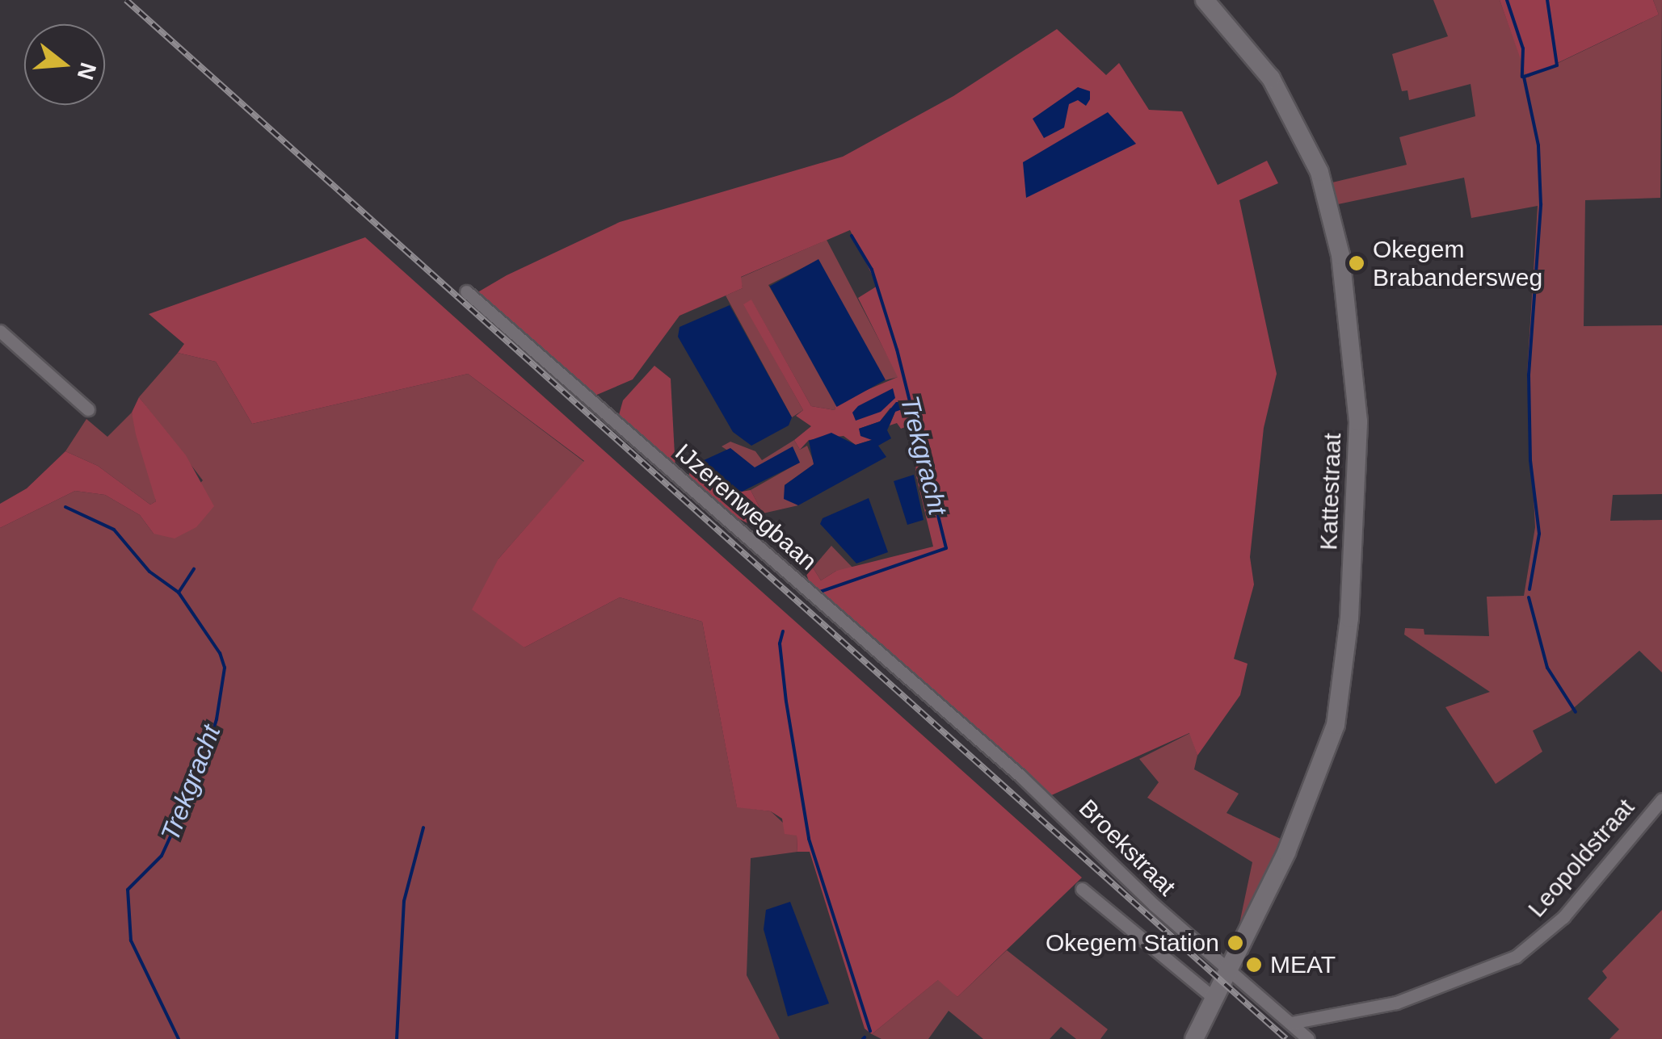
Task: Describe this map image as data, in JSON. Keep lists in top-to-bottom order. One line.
{"streets":{"main road":["Kattestraat"],"street":["IJzerenwegbaan","Broekstraat","Leopoldstraat"]},"crossings":[["Kattestraat","Broekstraat"],["IJzerenwegbaan","Broekstraat"]],"water":["Trekgracht"],"places":["Okegem Brabandersweg","Okegem Station","MEAT"],"north":"right"}
